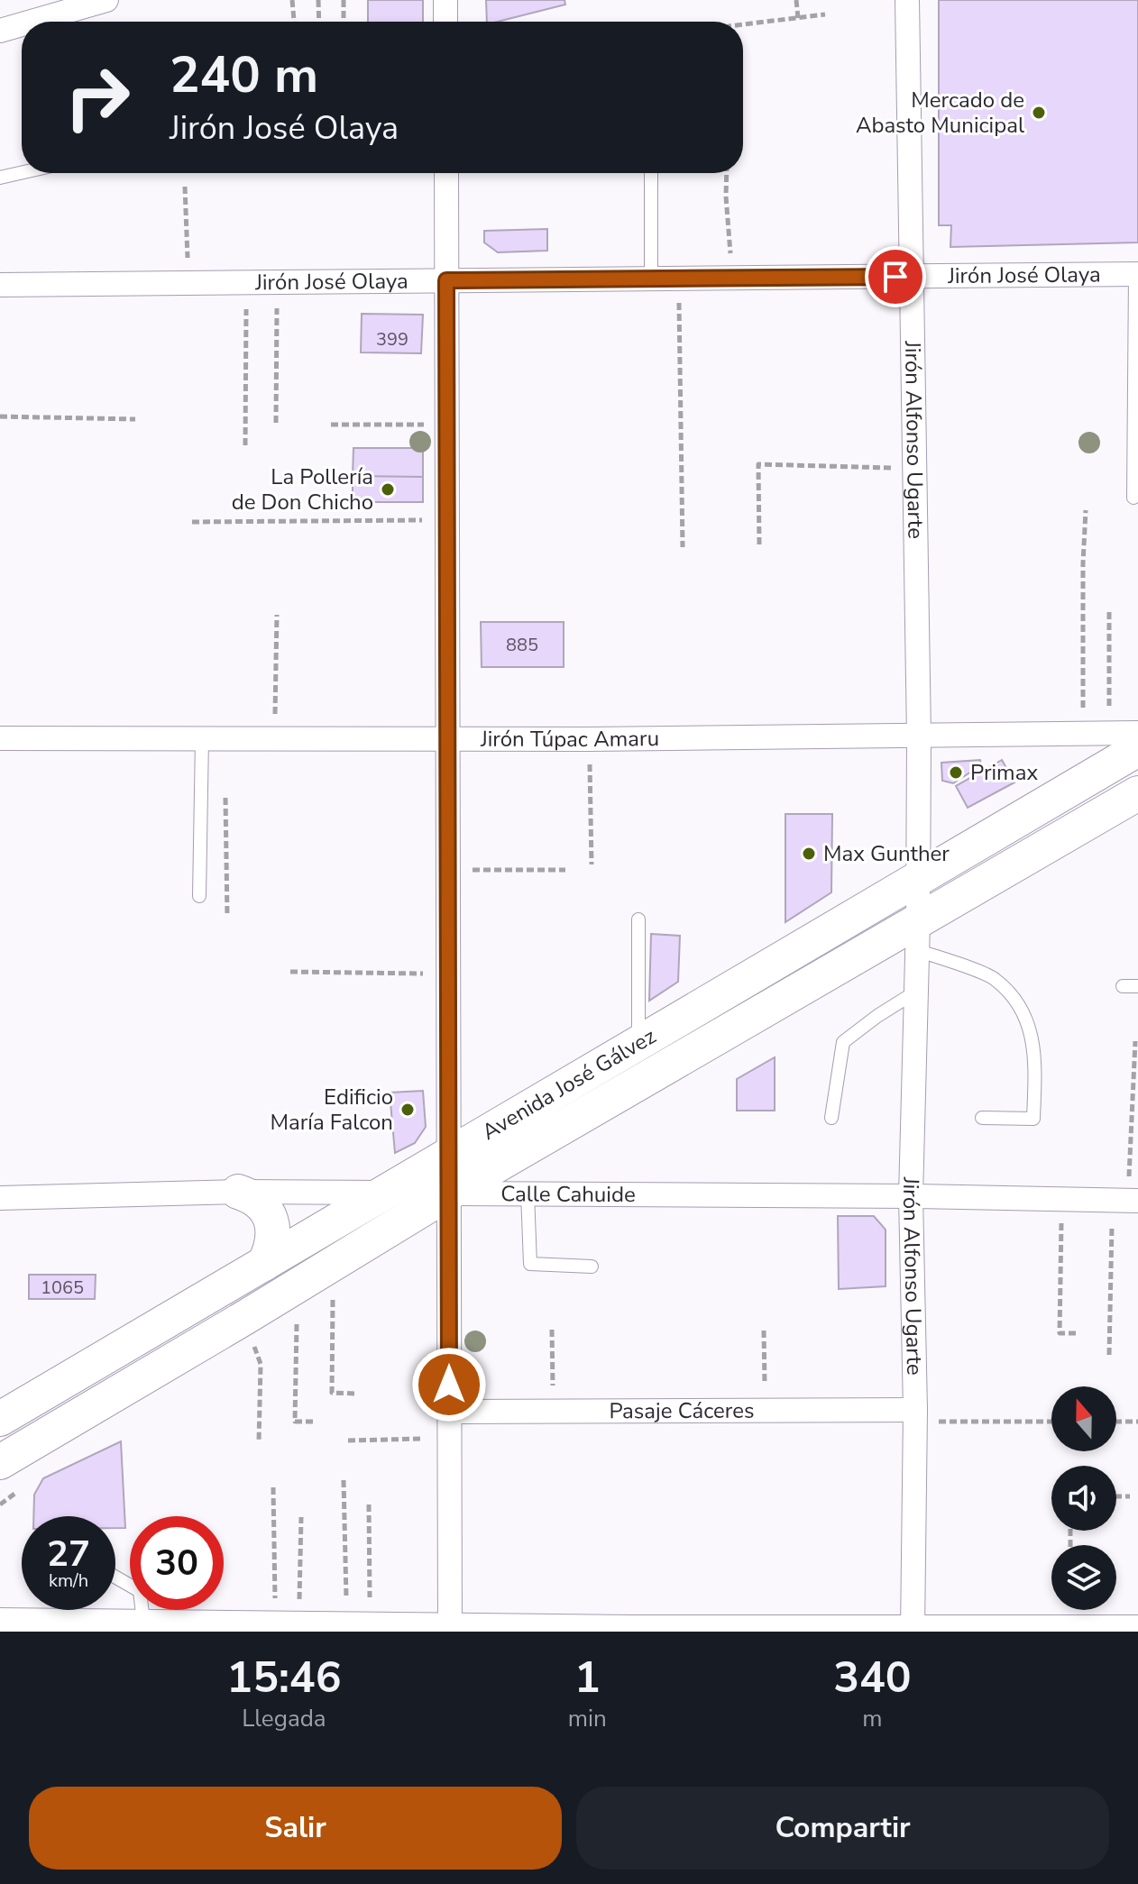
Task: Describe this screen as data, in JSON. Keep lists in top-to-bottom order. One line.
{"streets":{"main road":["Avenida José Gálvez"],"street":["Jirón José Olaya","Jirón Alfonso Ugarte","Jirón Túpac Amaru","Calle Cahuide","Pasaje Cáceres"]},"crossings":[["Jirón José Olaya","Jirón Alfonso Ugarte"],["Jirón Alfonso Ugarte","Jirón Túpac Amaru"],["Jirón Alfonso Ugarte","Avenida José Gálvez"],["Jirón Alfonso Ugarte","Calle Cahuide"],["Jirón Alfonso Ugarte","Pasaje Cáceres"],["Jirón Túpac Amaru","Avenida José Gálvez"],["Avenida José Gálvez","Calle Cahuide"]],"places":["Mercado de Abasto Municipal","La Pollería de Don Chicho","Primax","Max Gunther","Edificio María Falcon"],"house_numbers":["399","885","1065"],"north":"top","page":{"turn":["240 m","Jirón José Olaya"],"speed":"27 km/h","limit":"30","eta":["15:46","Llegada","1","min","340","m"],"buttons":["Salir","Compartir"]}}
